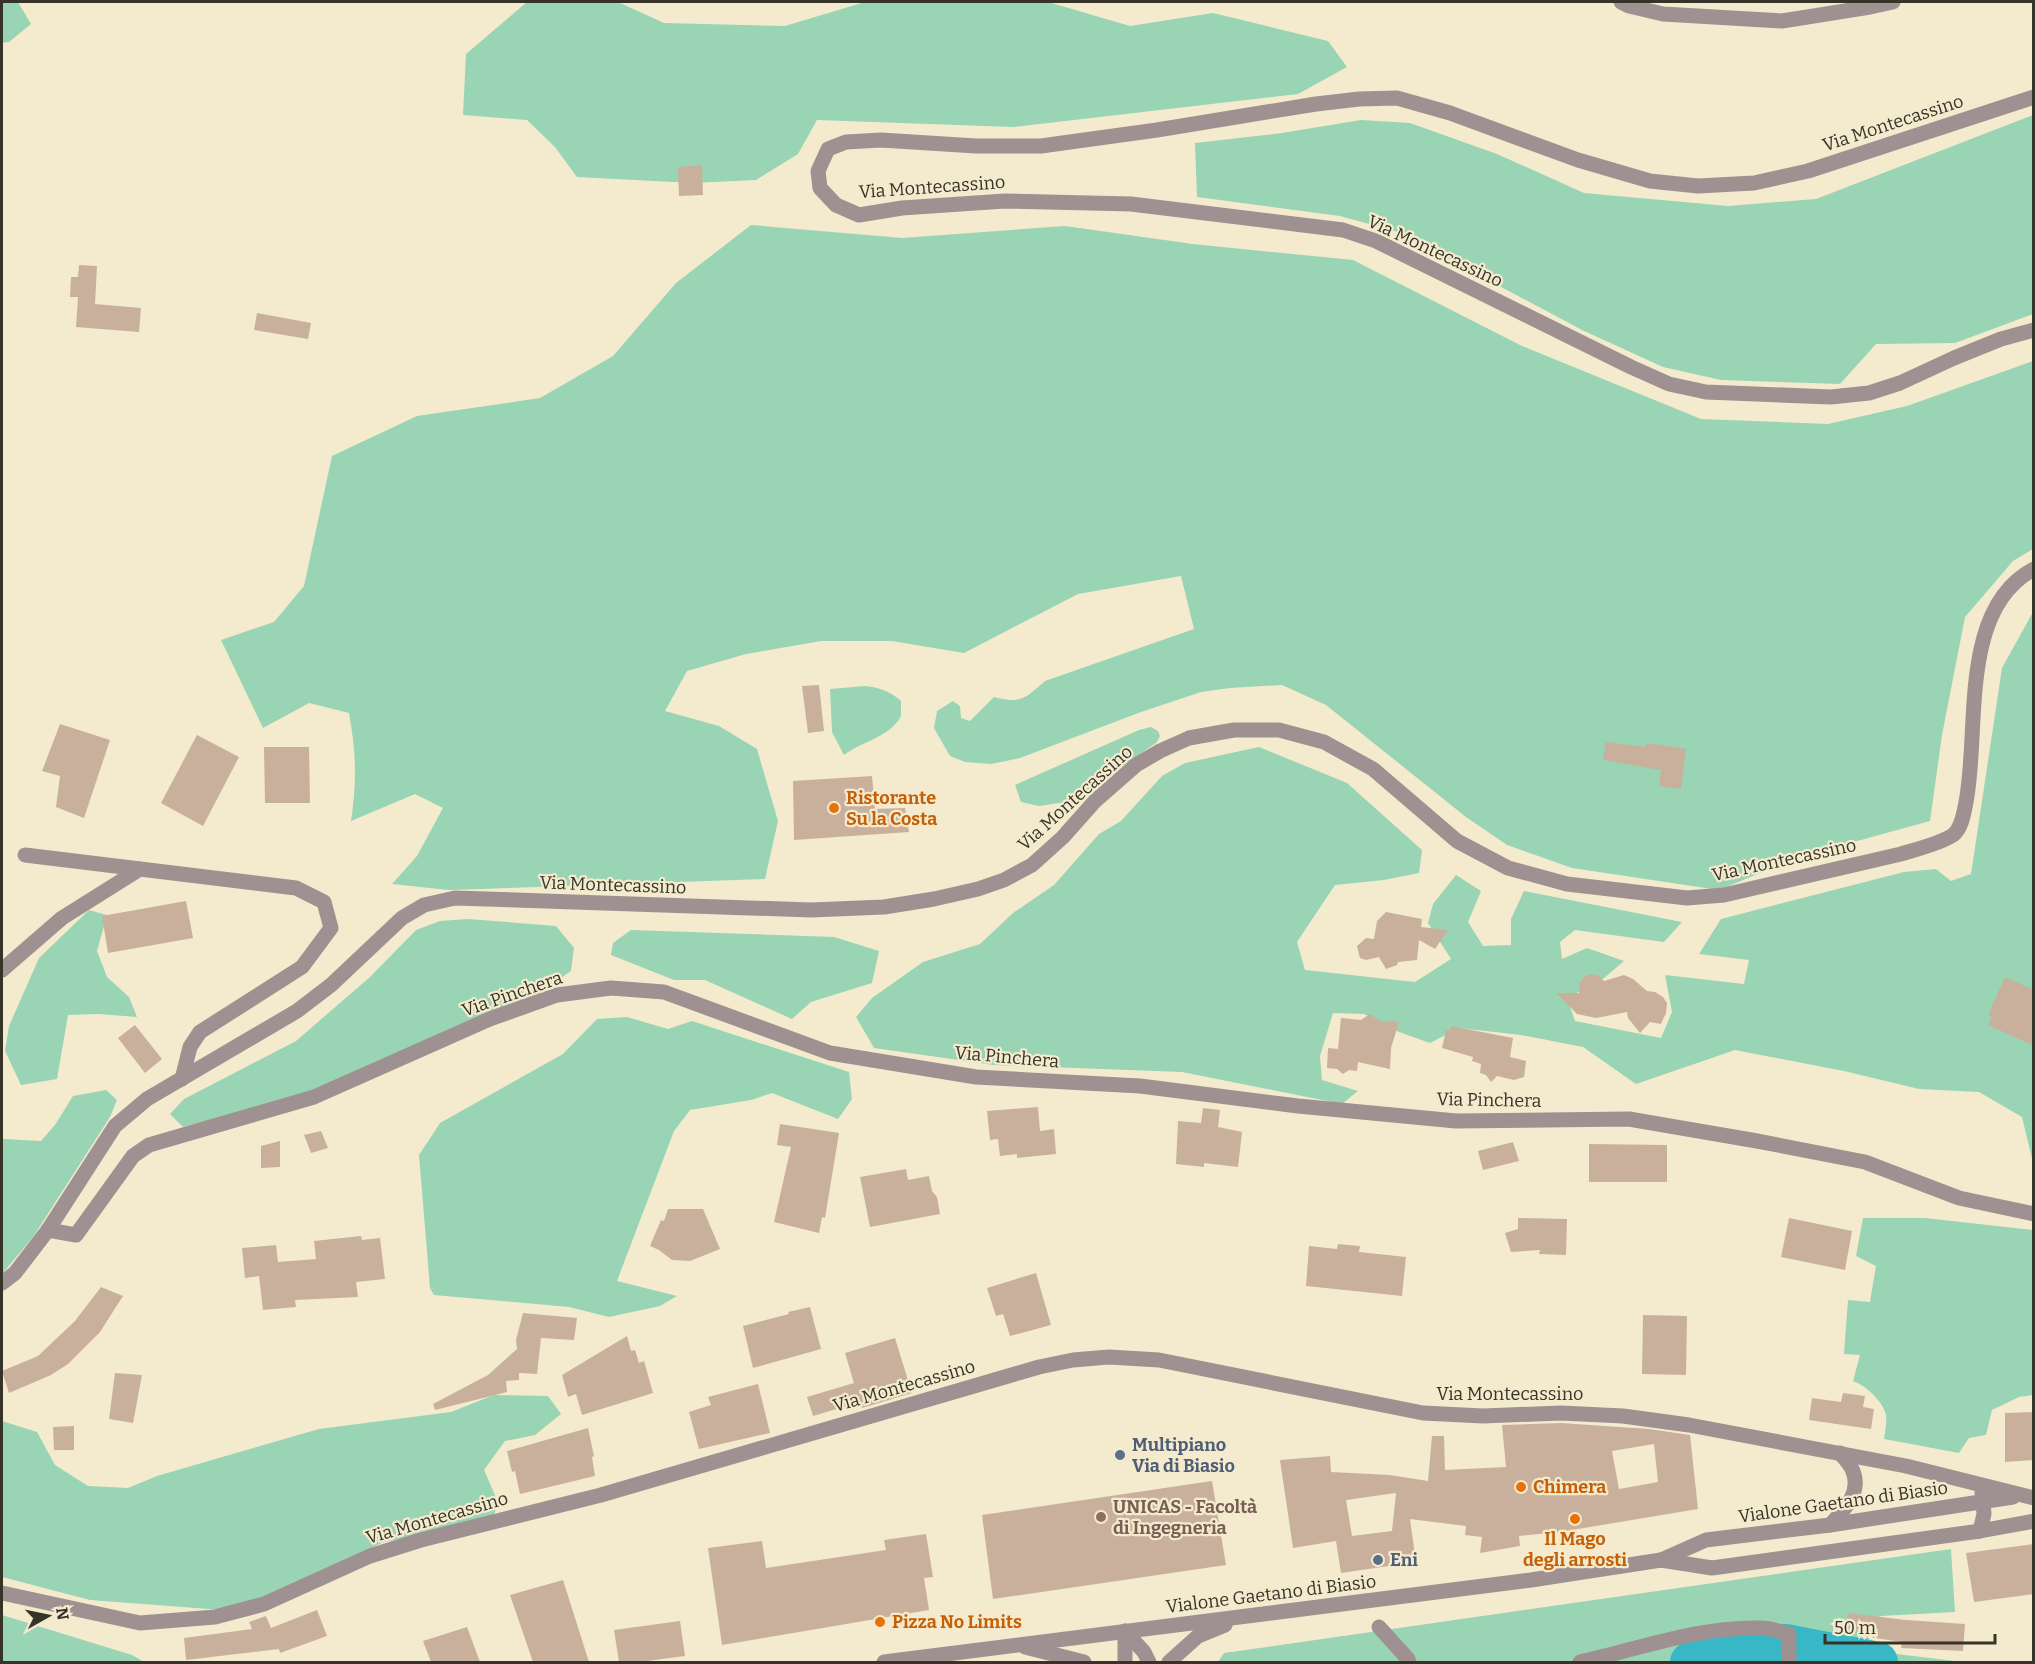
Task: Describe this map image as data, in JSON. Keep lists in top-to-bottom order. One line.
{"streets":{"street":["Via Montecassino","Via Pinchera","Vialone Gaetano di Biasio"]},"crossings":[["Via Montecassino","Via Pinchera"],["Via Montecassino","Vialone Gaetano di Biasio"]],"places":["Ristorante Su la Costa","Multipiano Via di Biasio","Chimera","UNICAS - Facoltà di Ingegneria","Il Mago degli arrosti","Eni","Pizza No Limits"],"scale_bar":"50 m","north":"right"}
